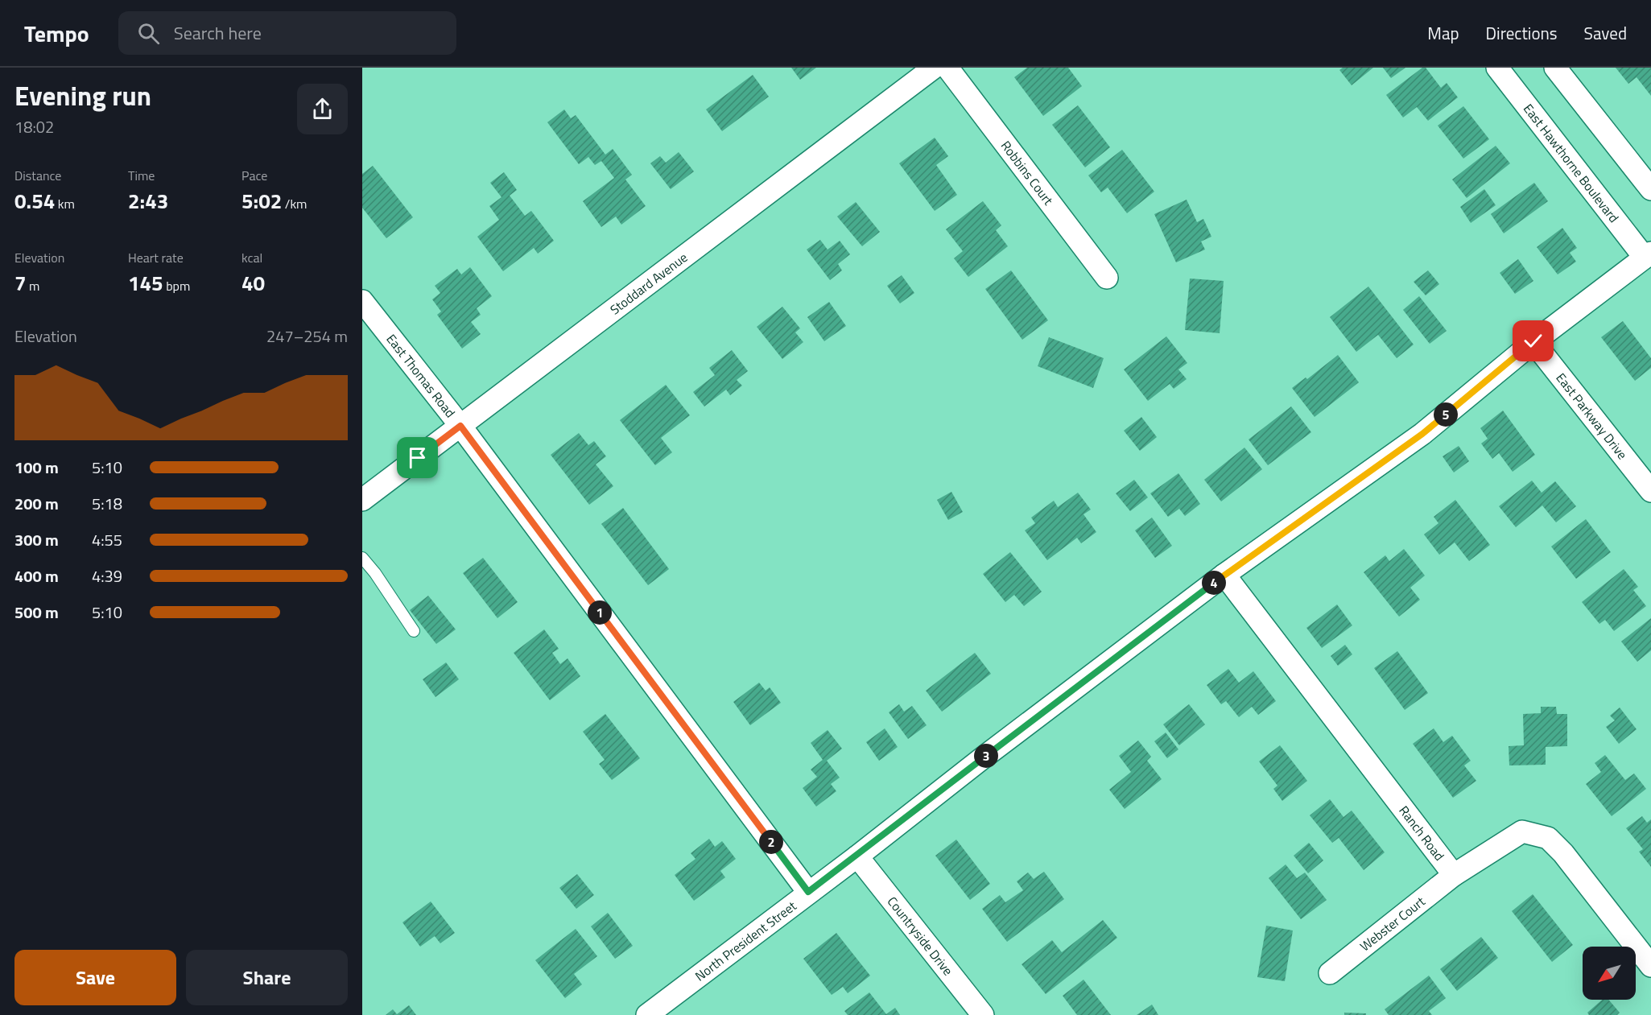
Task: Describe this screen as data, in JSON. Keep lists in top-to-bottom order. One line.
{"streets":{"street":["East Hawthorne Boulevard","Robbins Court","Stoddard Avenue","East Thomas Road","East Parkway Drive","Ranch Road","Webster Court","Countryside Drive","North President Street"]},"crossings":[["East Hawthorne Boulevard","North President Street"],["Stoddard Avenue","East Thomas Road"],["East Thomas Road","North President Street"],["East Parkway Drive","North President Street"],["Ranch Road","Webster Court"],["Ranch Road","North President Street"],["Countryside Drive","North President Street"]],"north":"bottom left","page":{"header":"Tempo","search":"Search here","nav":["Map","Directions","Saved"],"heading":["Evening run","18:02"],"stats":[["Distance","0.54 km"],["Time","2:43"],["Pace","5:02 /km"],["Elevation","7 m"],["Heart rate","145 bpm"],["kcal","40"]],"chart":["Elevation","247–254 m"],"pins":["5","4","1","3","2"],"list":[{"name":"100 m","note":"5:10"},{"name":"200 m","note":"5:18"},{"name":"300 m","note":"4:55"},{"name":"400 m","note":"4:39"},{"name":"500 m","note":"5:10"}],"buttons":["Save","Share"]}}
